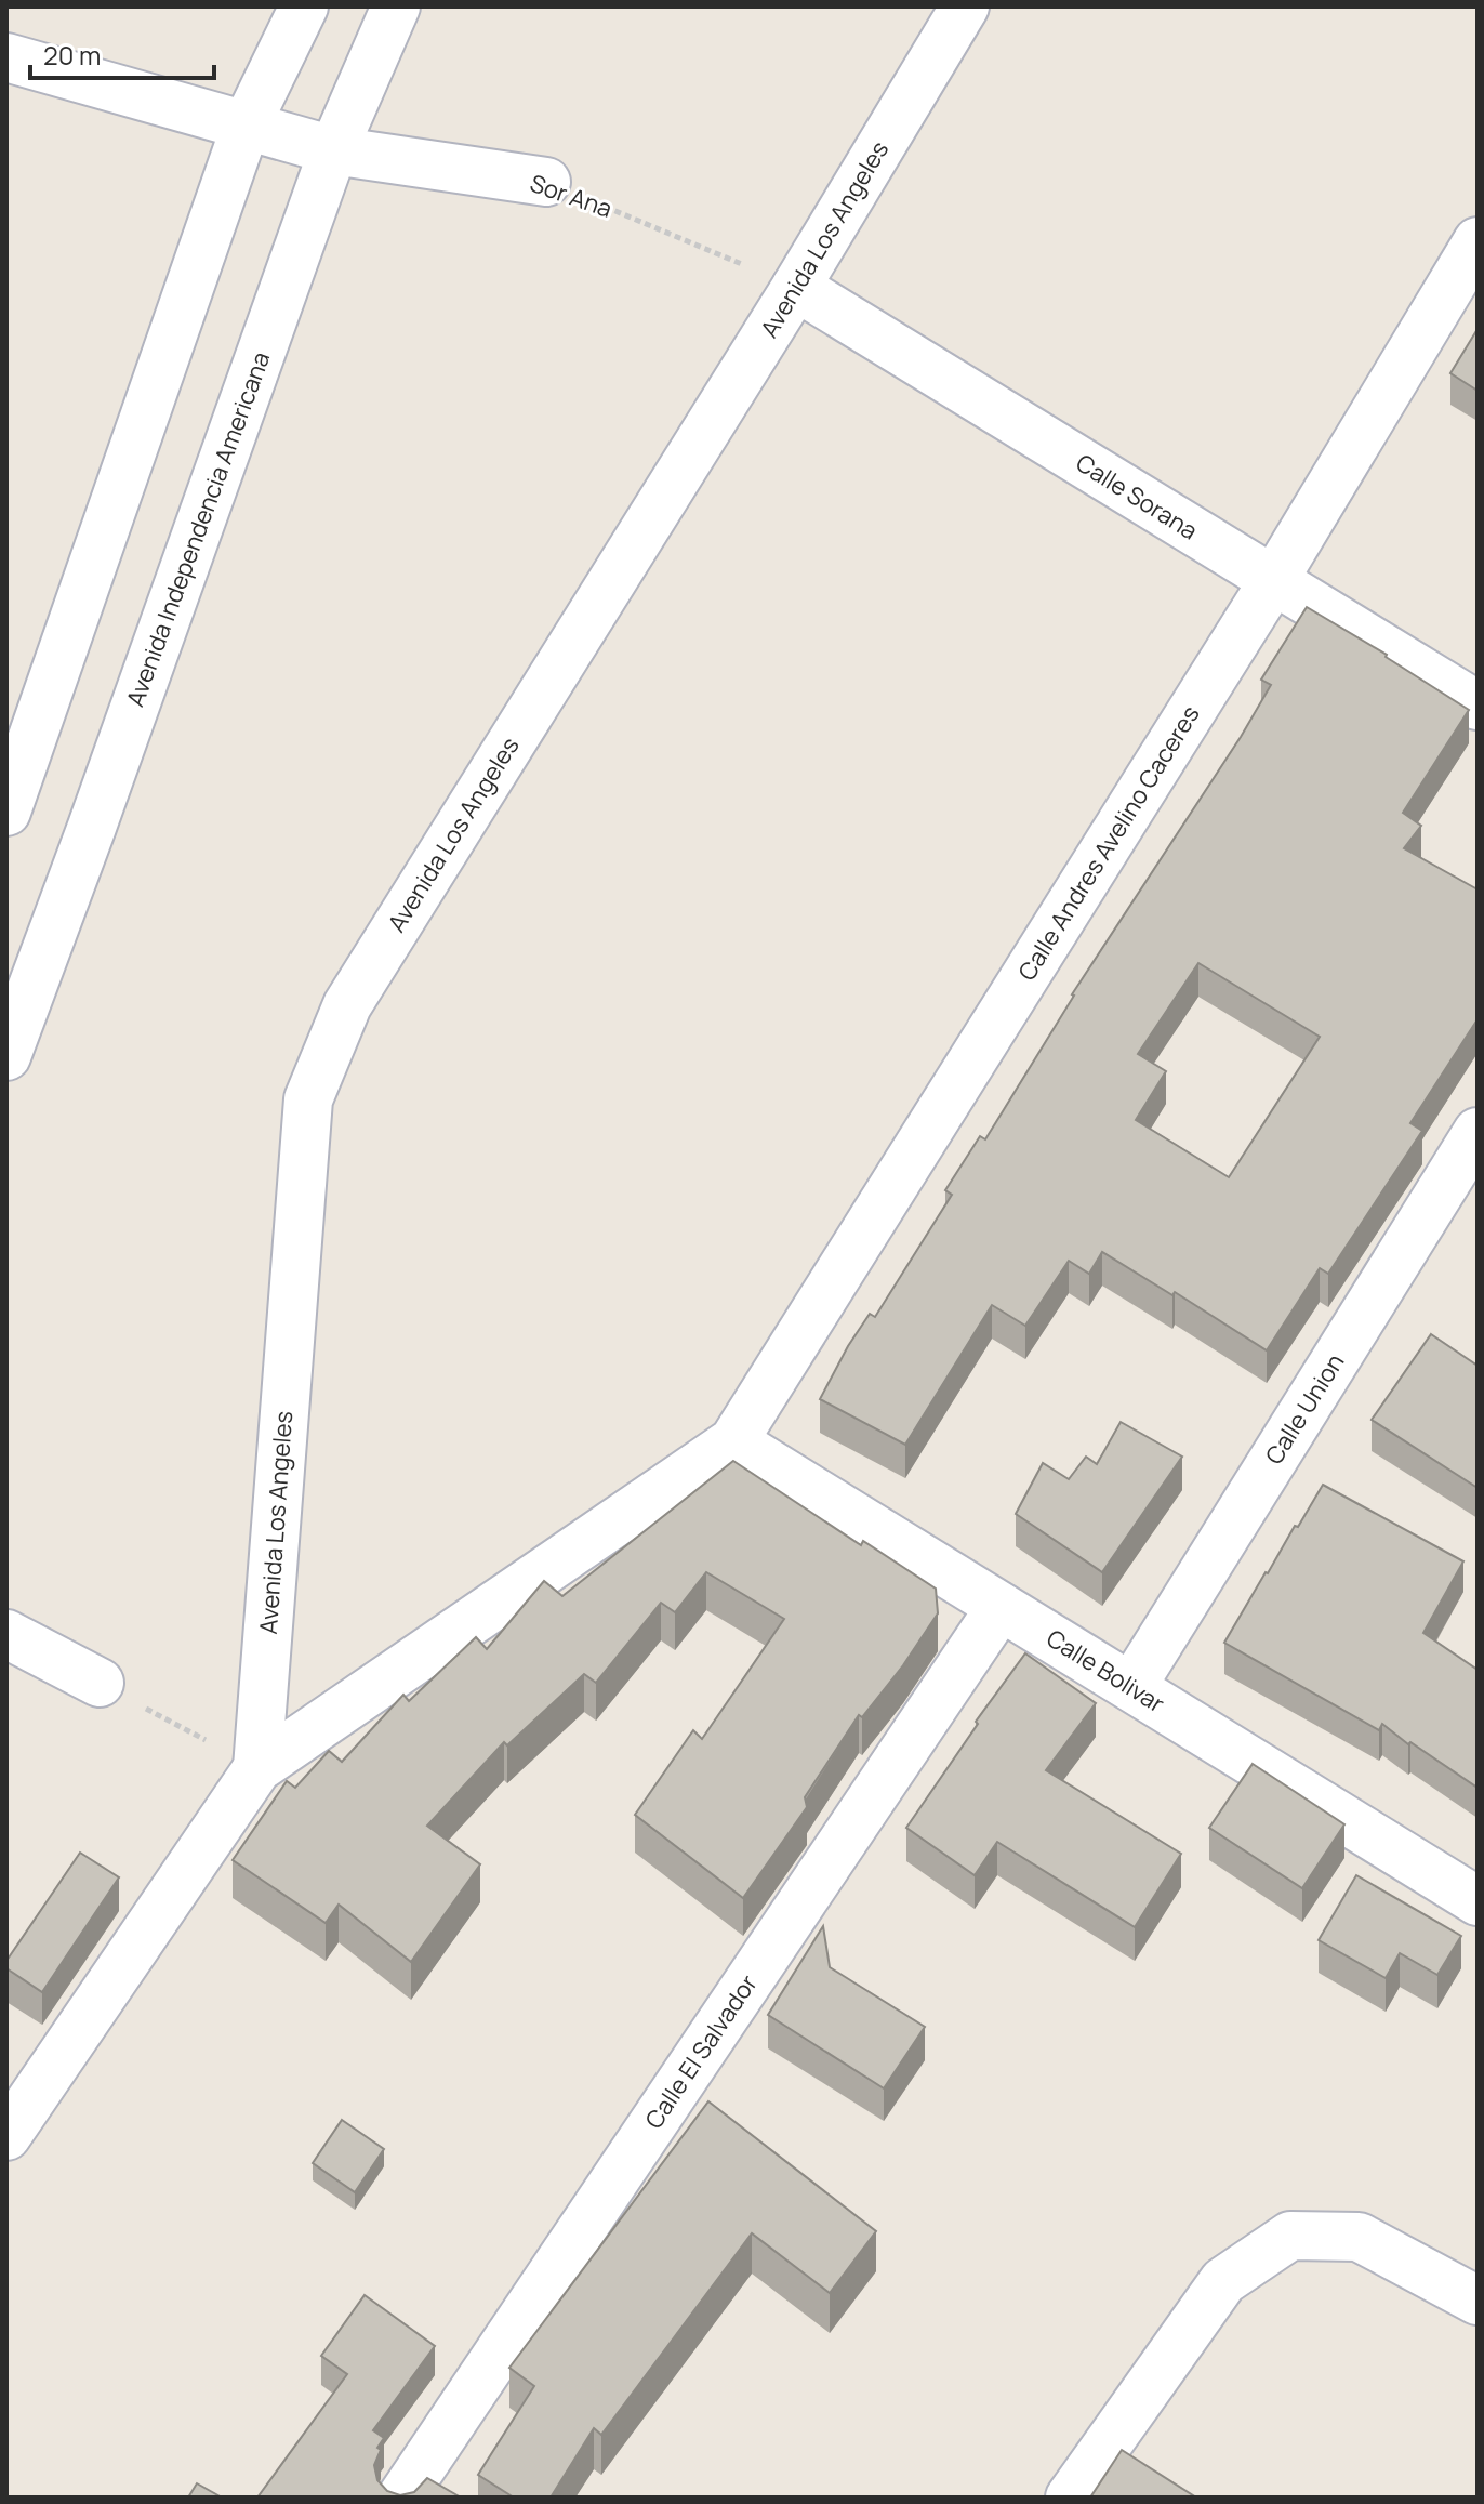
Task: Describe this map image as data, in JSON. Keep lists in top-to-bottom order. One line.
{"streets":{"street":["Sor Ana","Avenida Los Angeles","Calle Sorana","Avenida Independencia Americana","Calle Andres Avelino Caceres","Calle Union","Calle Bolivar","Calle El Salvador"]},"crossings":[["Sor Ana","Avenida Los Angeles"],["Sor Ana","Calle Sorana"],["Sor Ana","Avenida Independencia Americana"],["Avenida Los Angeles","Calle Sorana"],["Calle Sorana","Calle Andres Avelino Caceres"],["Calle Andres Avelino Caceres","Calle Bolivar"],["Calle Union","Calle Bolivar"],["Calle Bolivar","Calle El Salvador"]],"scale_bar":"20 m"}
